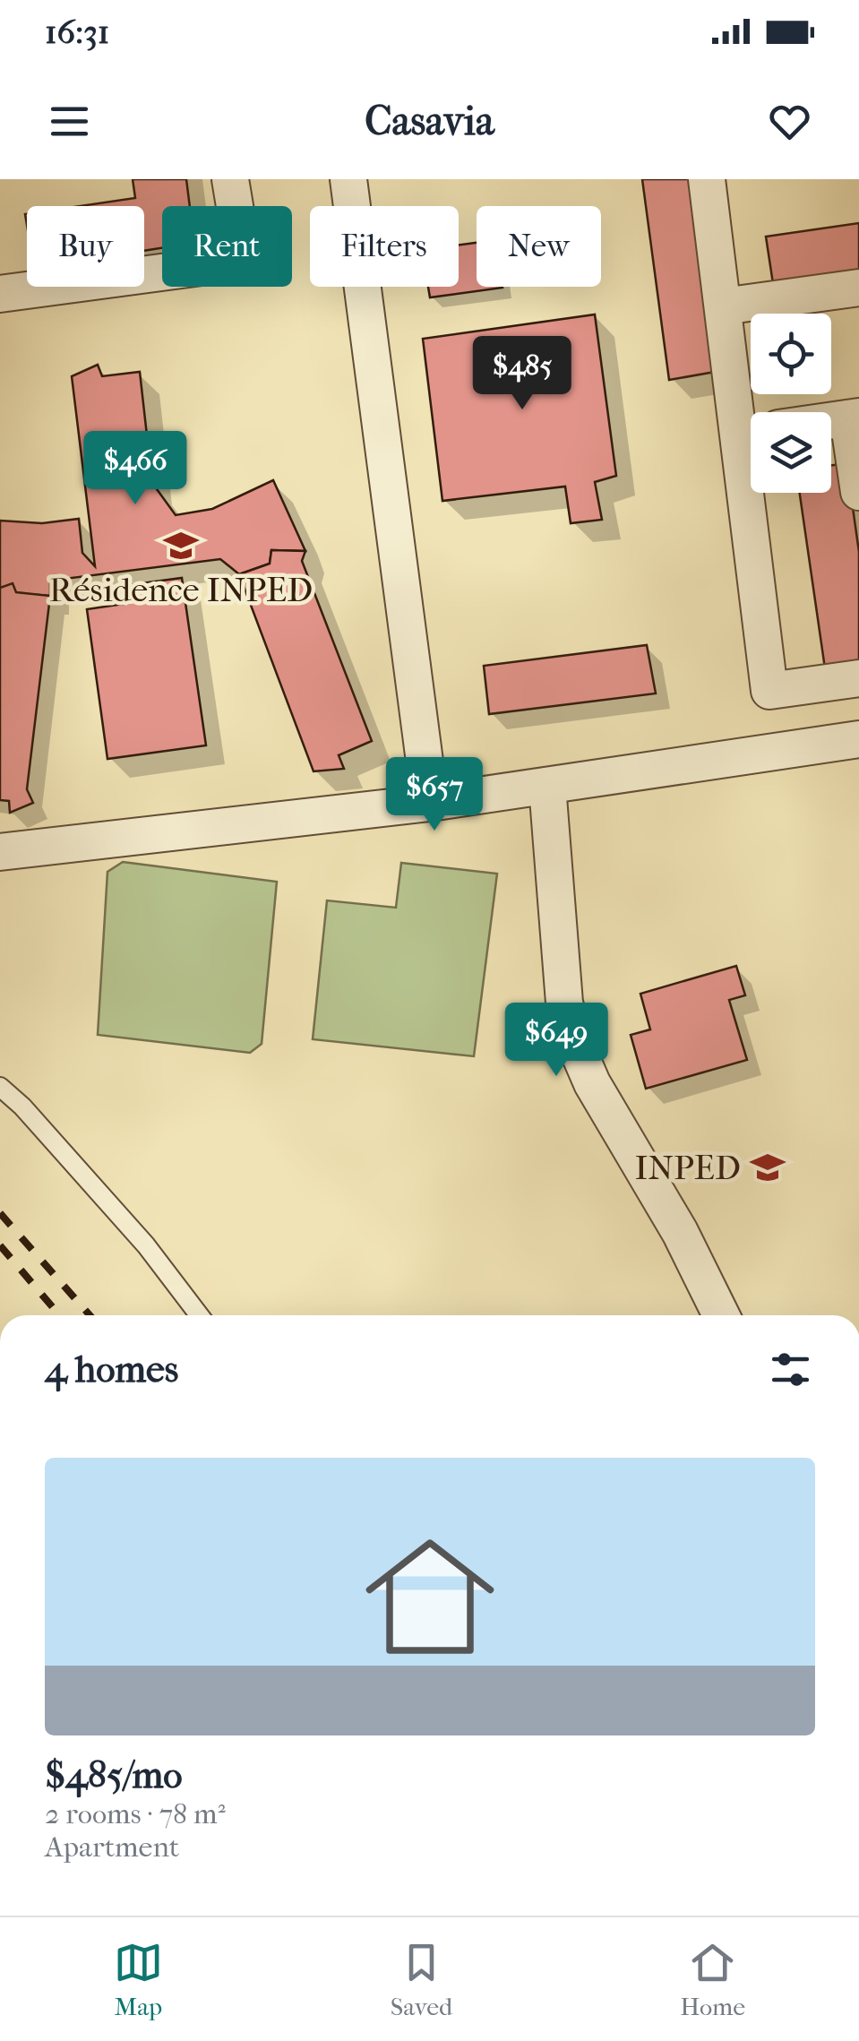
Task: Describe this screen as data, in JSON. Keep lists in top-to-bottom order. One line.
{"places":{"school or university":["Résidence INPED","INPED"]},"page":{"status":"16:31","header":"Casavia","chip":["Buy","Rent","Filters","New"],"price":["$485","$466","$657","$649"],"heading":"4 homes","list":[{"name":"$485/mo","note":"2 rooms · 78 m² · Apartment"}],"tabs":["Map","Saved","Home"]}}
